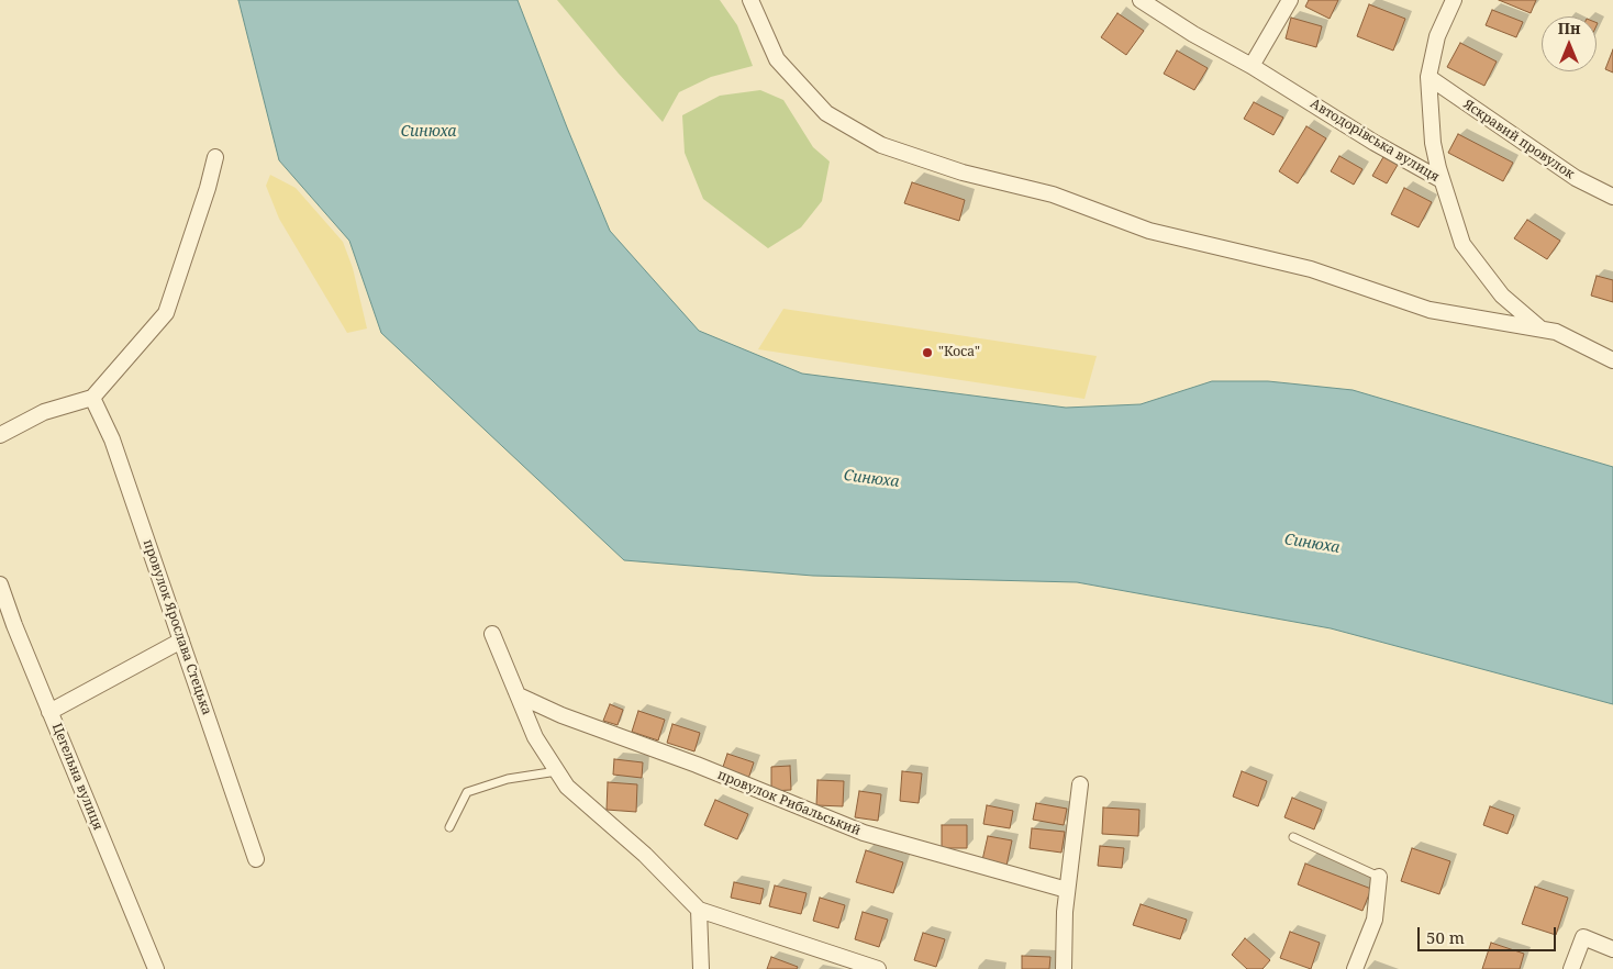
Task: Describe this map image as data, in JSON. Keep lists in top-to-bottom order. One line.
{"streets":{"street":["Яскравий провулок","Автодорівська вулиця","провулок Ярослава Стецька","Цегельна вулиця","провулок Рибальський"]},"water":["Синюха"],"places":["\"Коса\""],"scale_bar":"50 m","north":"top"}
